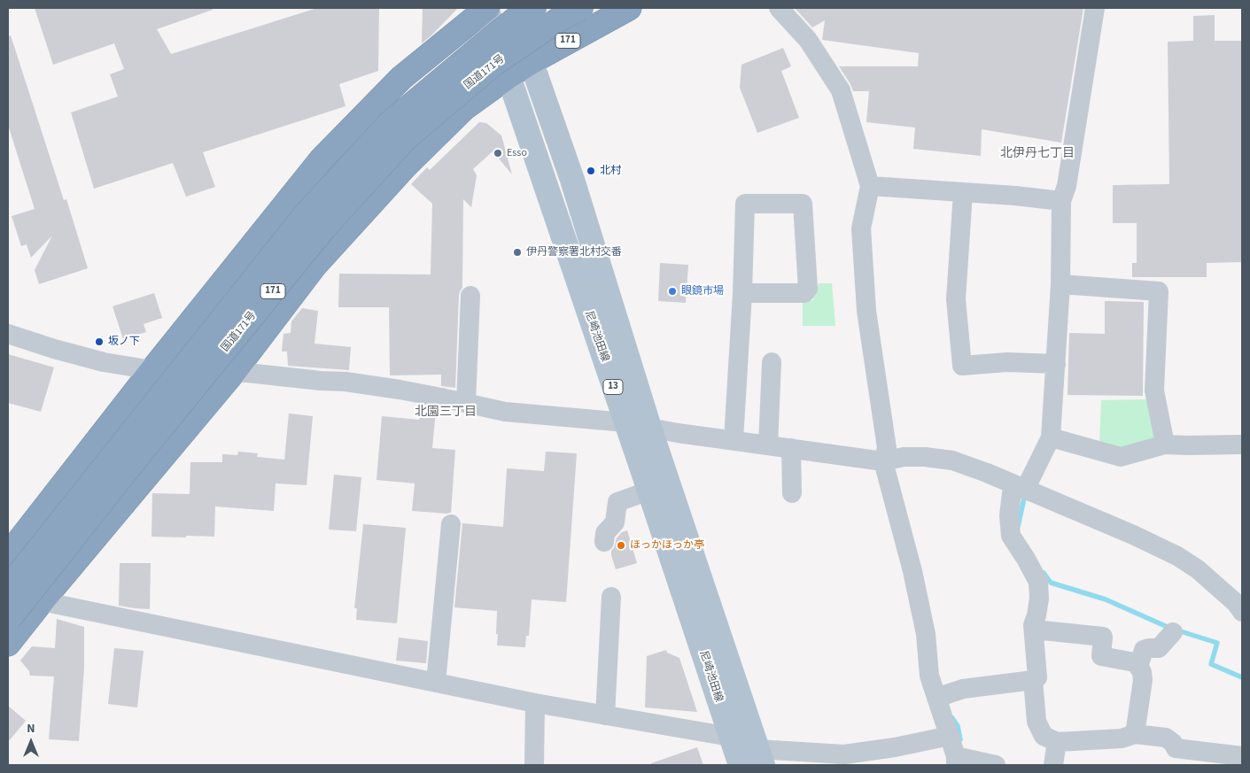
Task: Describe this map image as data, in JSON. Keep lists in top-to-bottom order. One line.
{"streets":{"highway":["171","国道171号"],"main road":["尼崎池田線","13"]},"crossings":[["171","尼崎池田線"]],"districts":["北伊丹七丁目","北園三丁目"],"places":["Esso","北村","伊丹警察署北村交番","眼鏡市場","坂ノ下","ほっかほっか亭"],"north":"top"}
